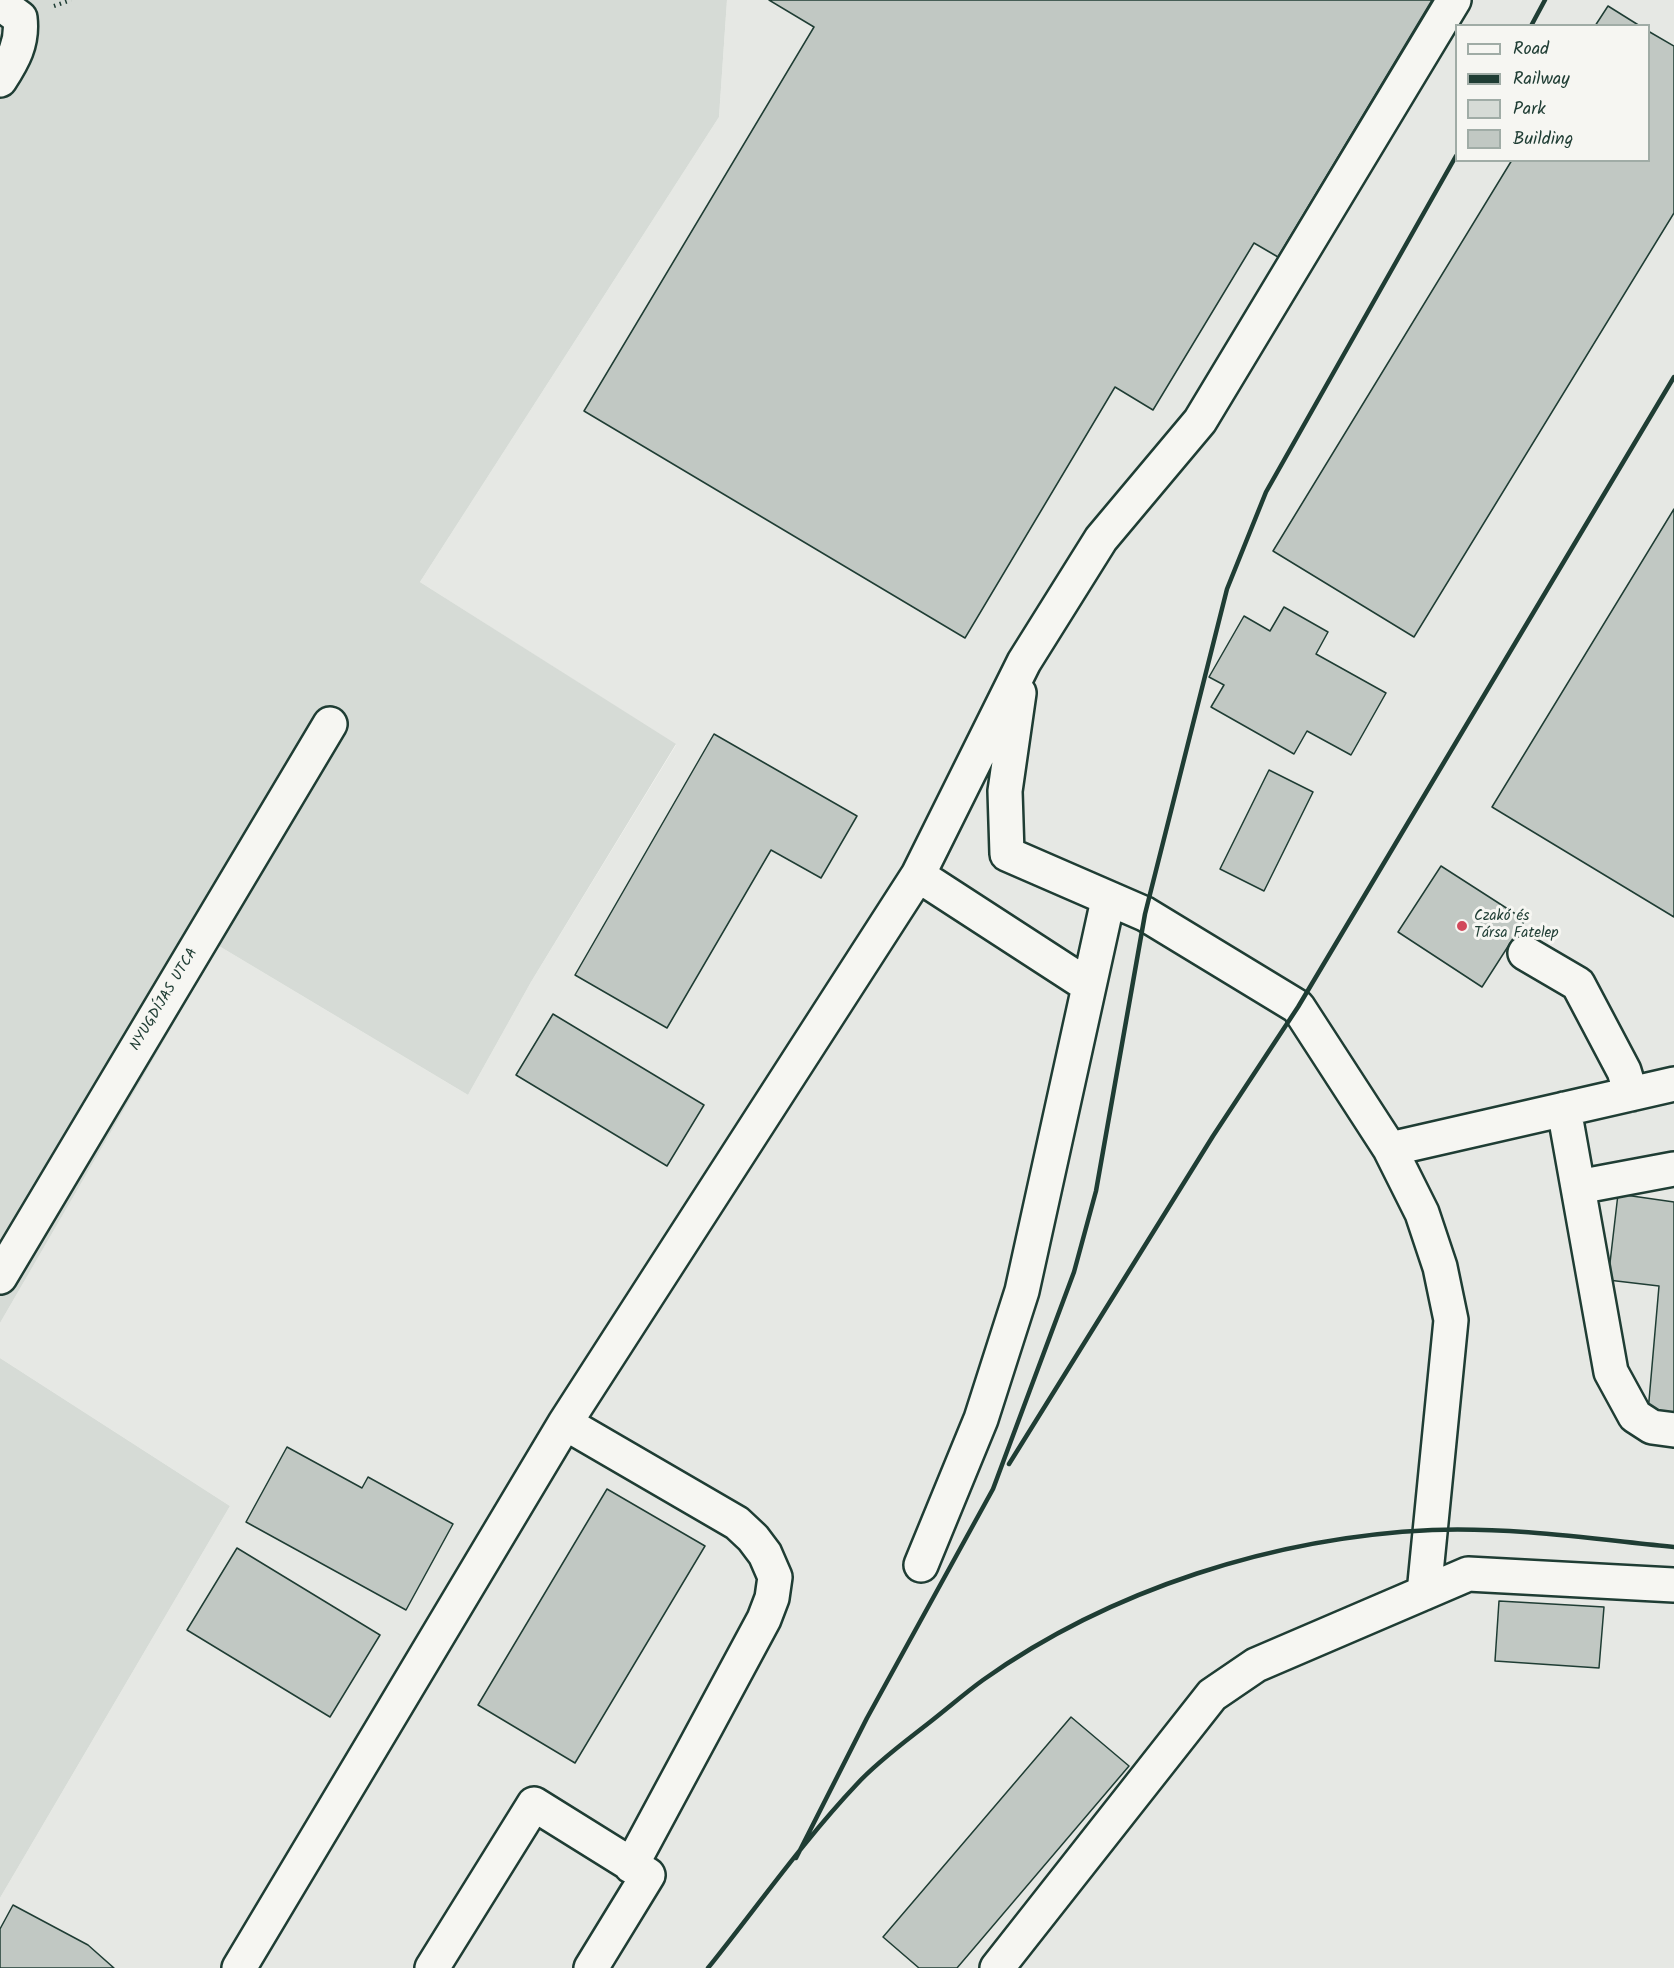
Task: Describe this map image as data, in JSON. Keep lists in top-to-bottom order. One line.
{"streets":{"street":["NYUGDÍJAS UTCA"]},"places":["Czakó és Társa Fatelep"],"legend":["Road","Railway","Park","Building"]}
